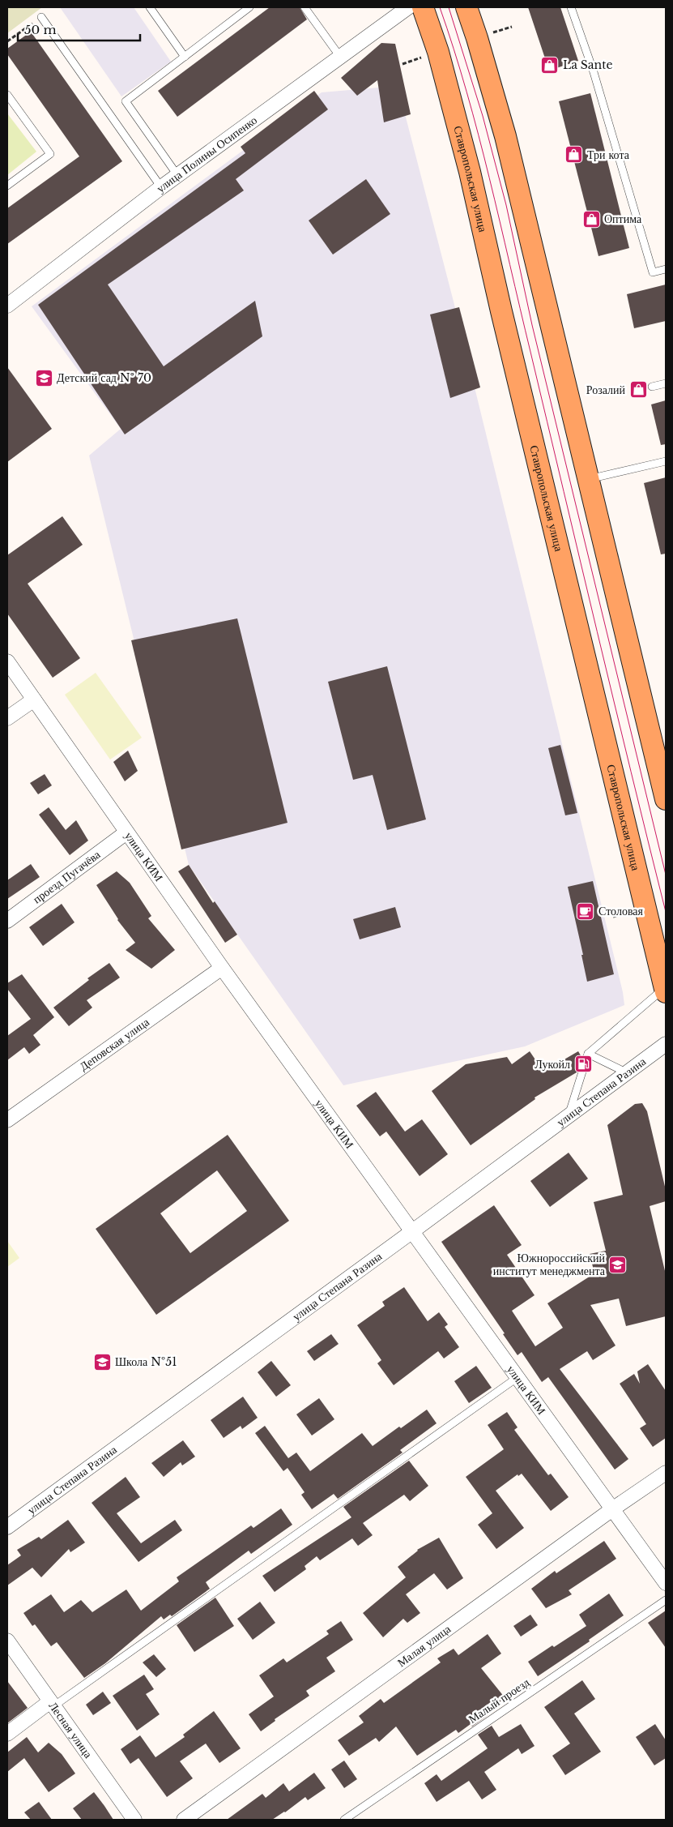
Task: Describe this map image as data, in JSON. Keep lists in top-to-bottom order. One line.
{"streets":{"main road":["Ставропольская улица"],"street":["улица Полины Осипенко","улица КИМ","проезд Пугачёва","Деповская улица","улица Степана Разина","Малая улица","Лесная улица"],"lane":["Малый проезд"]},"crossings":[["улица КИМ","проезд Пугачёва"],["улица КИМ","Деповская улица"],["улица КИМ","улица Степана Разина"],["улица КИМ","Малая улица"]],"places":{"shop":["La Sante","Три кота","Оптима","Розалий"],"school or university":["Детский сад № 70","Южнороссийский институт менеджмента","Школа №51"],"cafe":["Столовая"],"fuel station":["Лукойл"]},"scale_bar":"50 m"}
